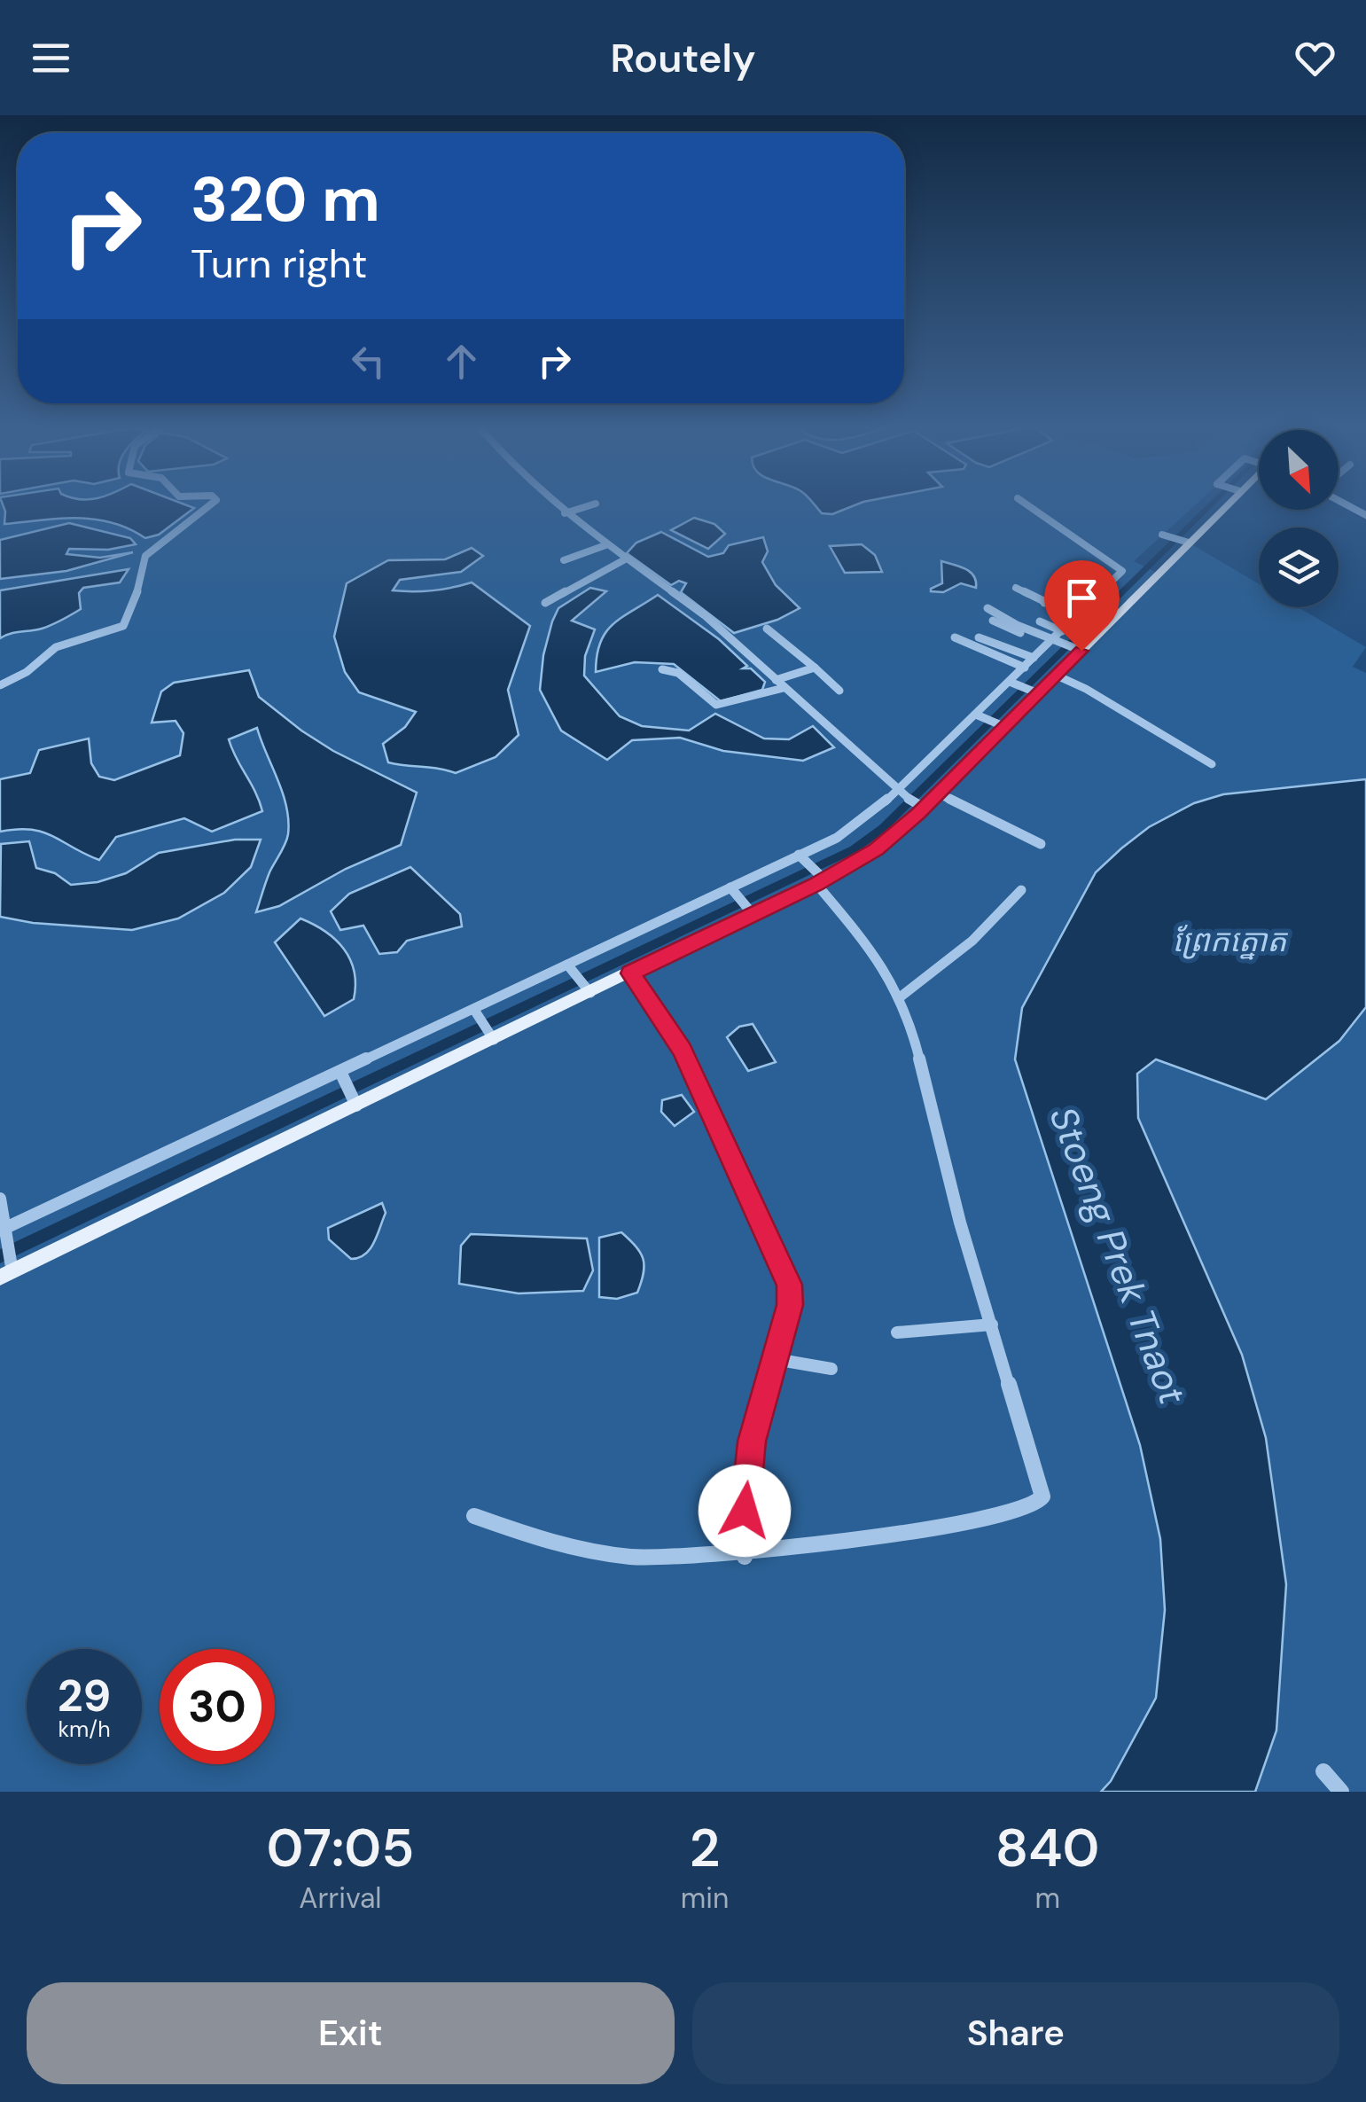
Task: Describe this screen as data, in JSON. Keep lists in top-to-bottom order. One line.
{"water":["ព្រែកត្នោត","Stoeng Prek Tnaot"],"north":"bottom right","page":{"header":"Routely","turn":["320 m","Turn right"],"speed":"29 km/h","limit":"30","eta":["07:05","Arrival","2","min","840","m"],"buttons":["Exit","Share"]}}
